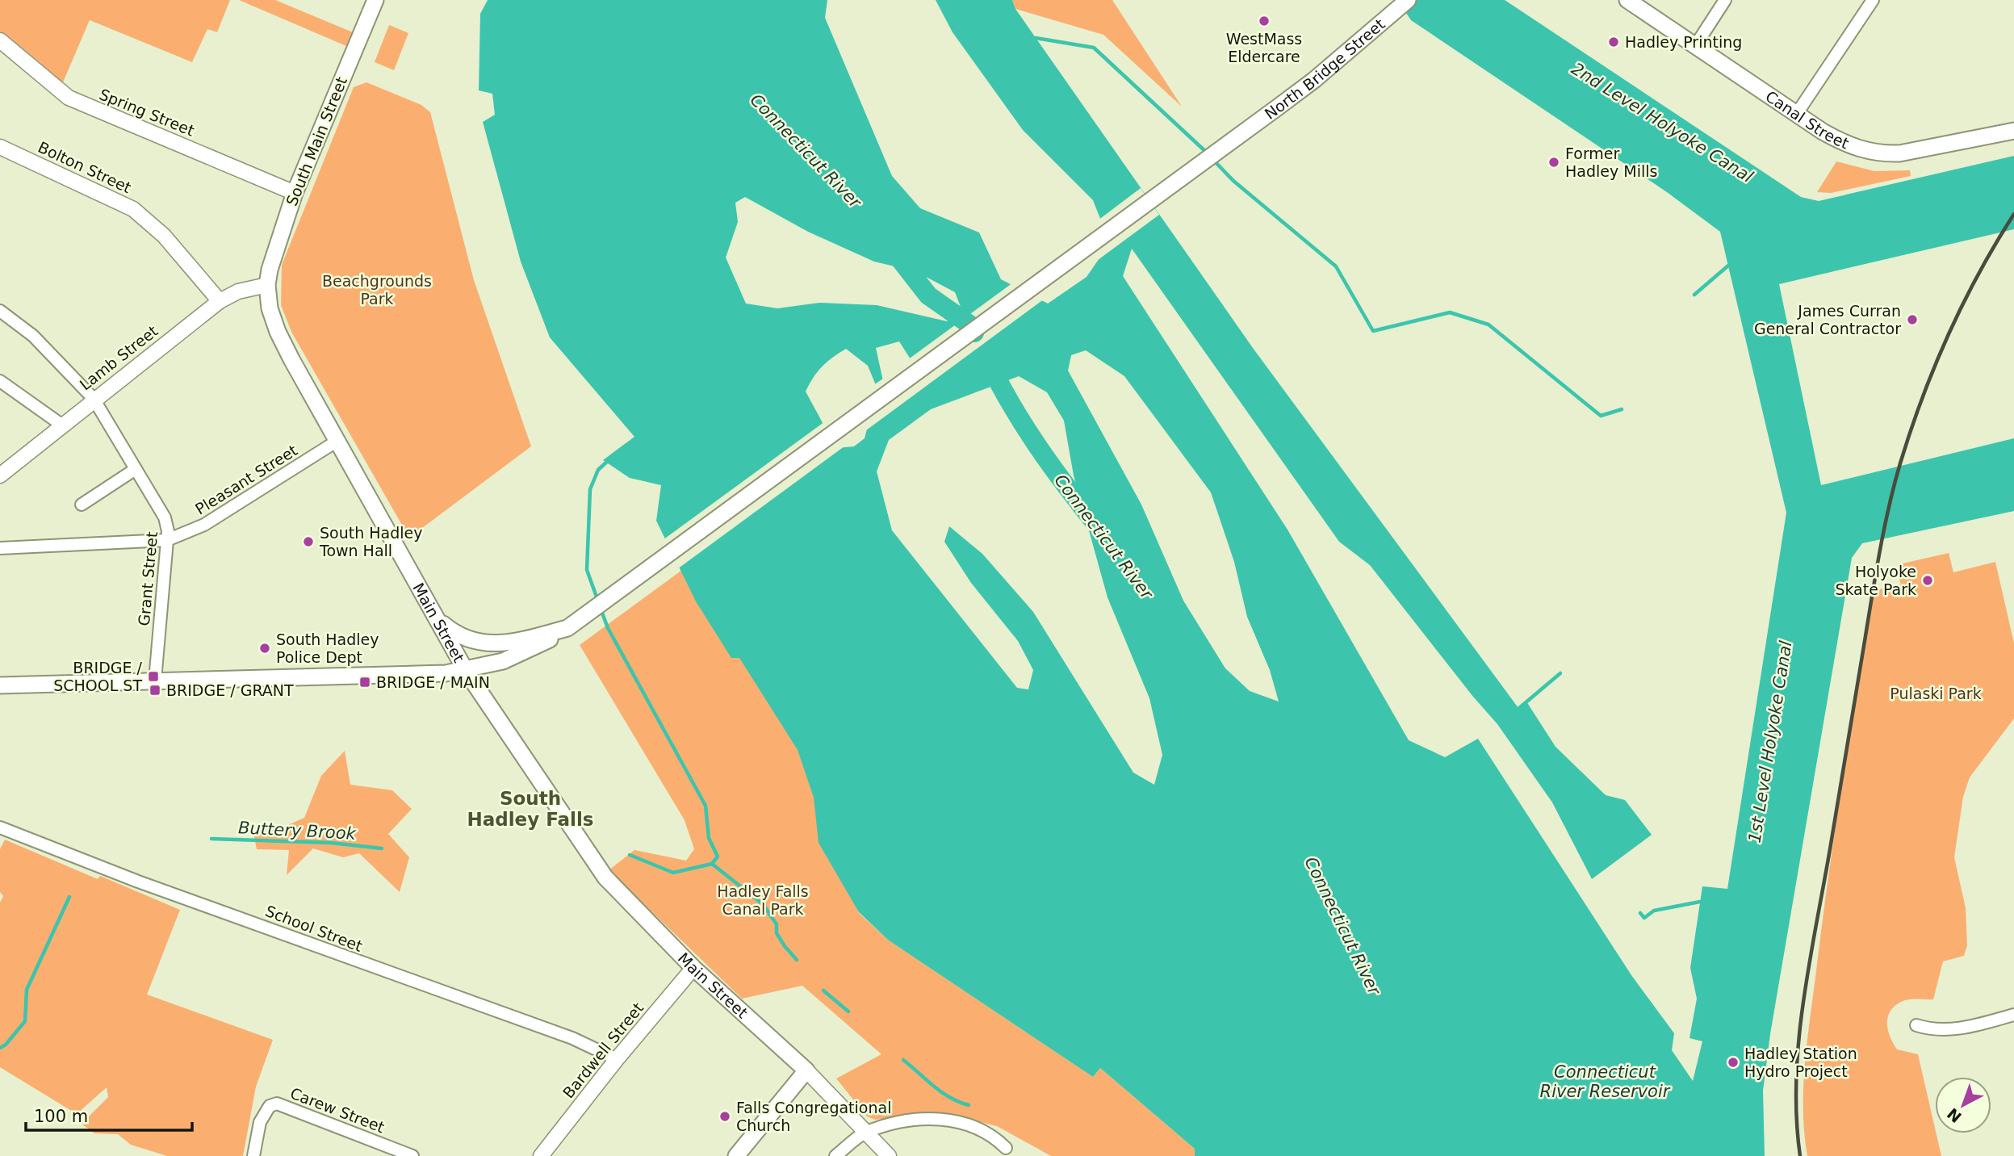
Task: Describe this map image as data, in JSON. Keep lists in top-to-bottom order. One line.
{"streets":{"main road":["North Bridge Street","Canal Street","South Main Street","Main Street"],"street":["Spring Street","Bolton Street","Lamb Street","Pleasant Street","Grant Street","School Street","Bardwell Street","Carew Street"]},"crossings":[["Spring Street","South Main Street"],["South Main Street","Lamb Street"],["South Main Street","Main Street"],["Bolton Street","Lamb Street"],["Lamb Street","Grant Street"],["Lamb Street","Main Street"],["Pleasant Street","Grant Street"],["Pleasant Street","Main Street"],["Main Street","Bardwell Street"],["School Street","Bardwell Street"]],"districts":["South Hadley Falls"],"water":["2nd Level Holyoke Canal","Connecticut River","1st Level Holyoke Canal","Buttery Brook","Connecticut River Reservoir"],"parks":["Beachgrounds Park","Pulaski Park","Hadley Falls Canal Park"],"places":{"other":["WestMass Eldercare","Hadley Printing","Former Hadley Mills","James Curran General Contractor","South Hadley Town Hall","Holyoke Skate Park","South Hadley Police Dept","Hadley Station Hydro Project","Falls Congregational Church"],"transit":["BRIDGE / SCHOOL ST","BRIDGE / MAIN","BRIDGE / GRANT"]},"scale_bar":"100 m","north":"bottom left"}
